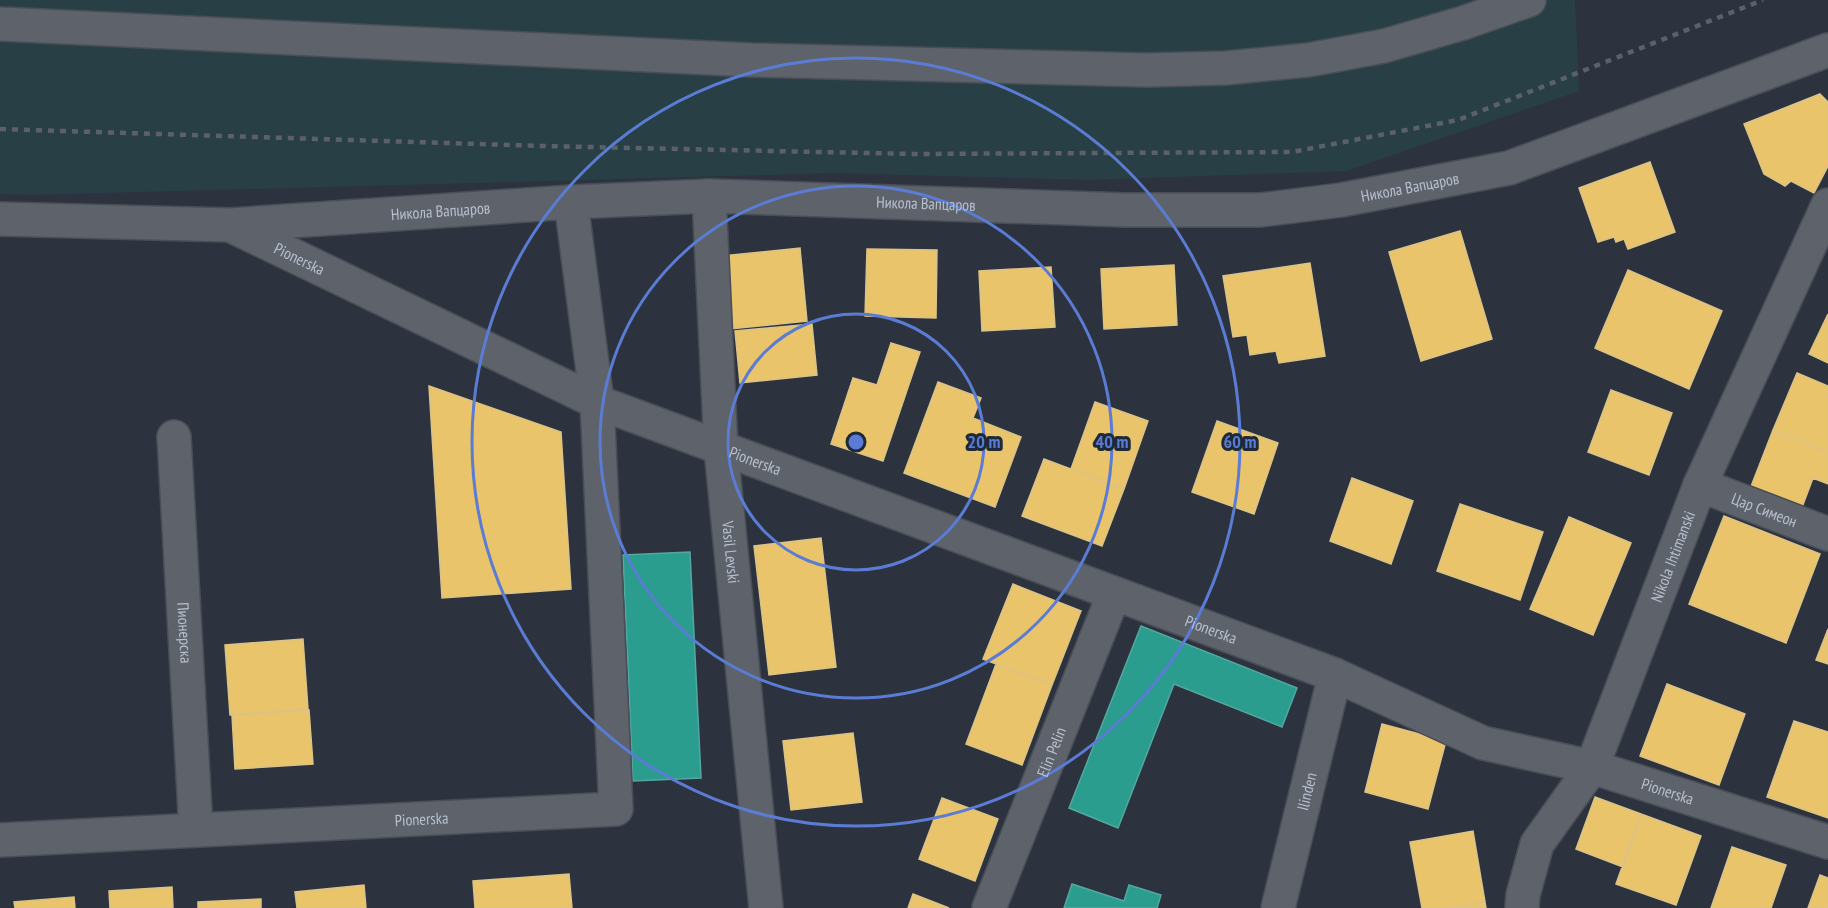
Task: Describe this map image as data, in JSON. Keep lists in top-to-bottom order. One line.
{"streets":{"street":["Никола Вапцаров","Pionerska","Цар Симеон","Vasil Levski","Nikola Ihtimanski","Пионерска","Elin Pelin","Ilinden"]},"crossings":[["Никола Вапцаров","Pionerska"],["Никола Вапцаров","Vasil Levski"],["Pionerska","Vasil Levski"],["Pionerska","Nikola Ihtimanski"],["Pionerska","Пионерска"],["Pionerska","Elin Pelin"],["Pionerska","Ilinden"],["Цар Симеон","Nikola Ihtimanski"]],"rings":["20 m","40 m","60 m"]}
